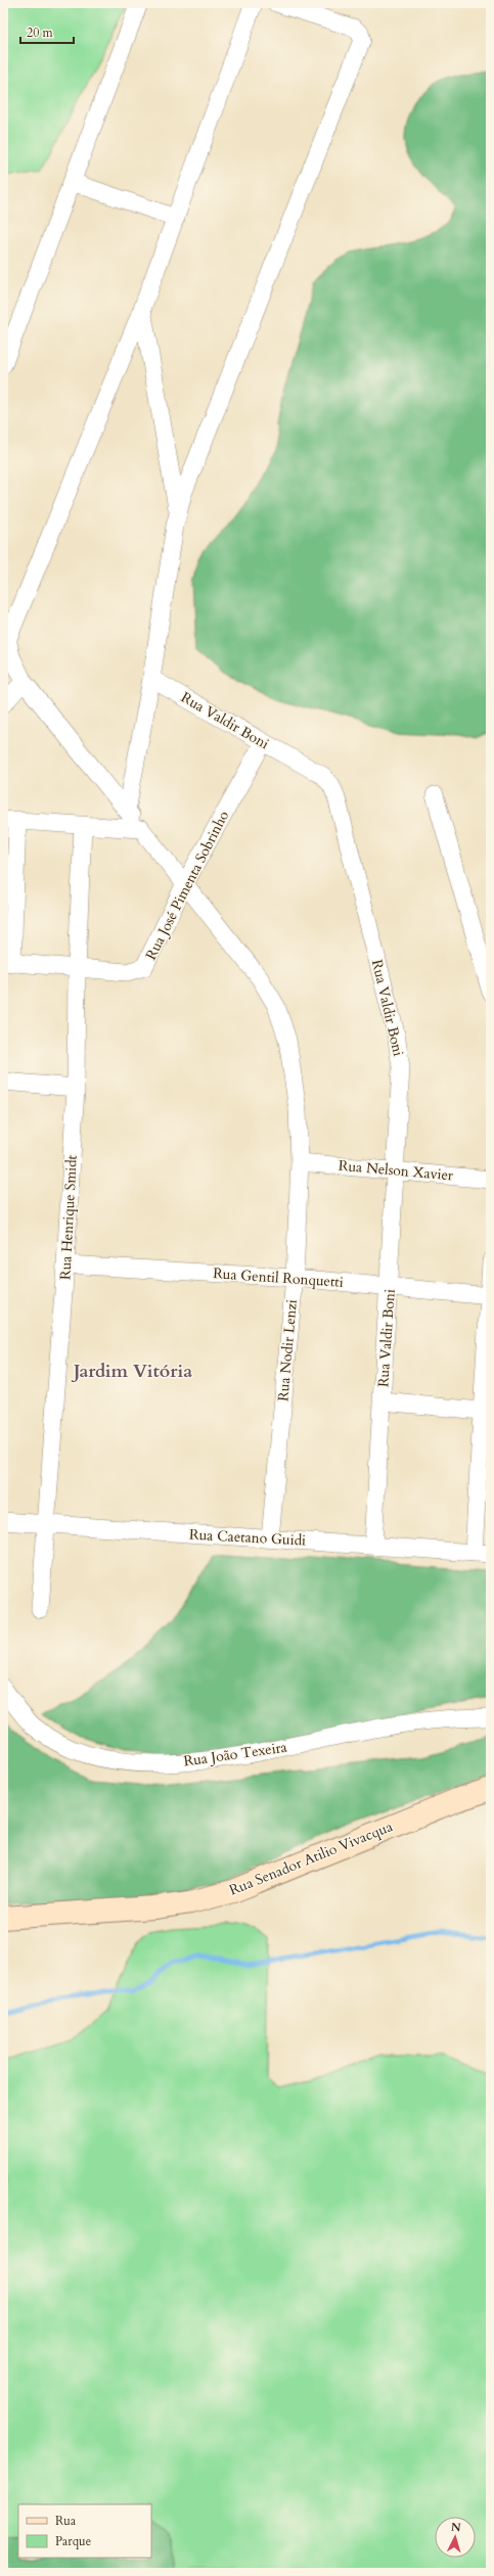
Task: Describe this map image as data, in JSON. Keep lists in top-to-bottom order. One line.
{"streets":{"street":["Rua Valdir Boni","Rua José Pimenta Sobrinho","Rua Nelson Xavier","Rua Henrique Smidt","Rua Gentil Ronquetti","Rua Nodir Lenzi","Rua Caetano Guidi","Rua João Texeira","Rua Senador Atilio Vivacqua"]},"crossings":[["Rua Valdir Boni","Rua José Pimenta Sobrinho"],["Rua Valdir Boni","Rua Nelson Xavier"],["Rua Valdir Boni","Rua Gentil Ronquetti"],["Rua Valdir Boni","Rua Caetano Guidi"],["Rua José Pimenta Sobrinho","Rua Henrique Smidt"],["Rua José Pimenta Sobrinho","Rua Nodir Lenzi"],["Rua Nelson Xavier","Rua Nodir Lenzi"],["Rua Henrique Smidt","Rua Gentil Ronquetti"],["Rua Henrique Smidt","Rua Caetano Guidi"],["Rua Gentil Ronquetti","Rua Nodir Lenzi"],["Rua Nodir Lenzi","Rua Caetano Guidi"]],"districts":["Jardim Vitória"],"legend":["Rua","Parque"],"scale_bar":"20 m","north":"top"}
